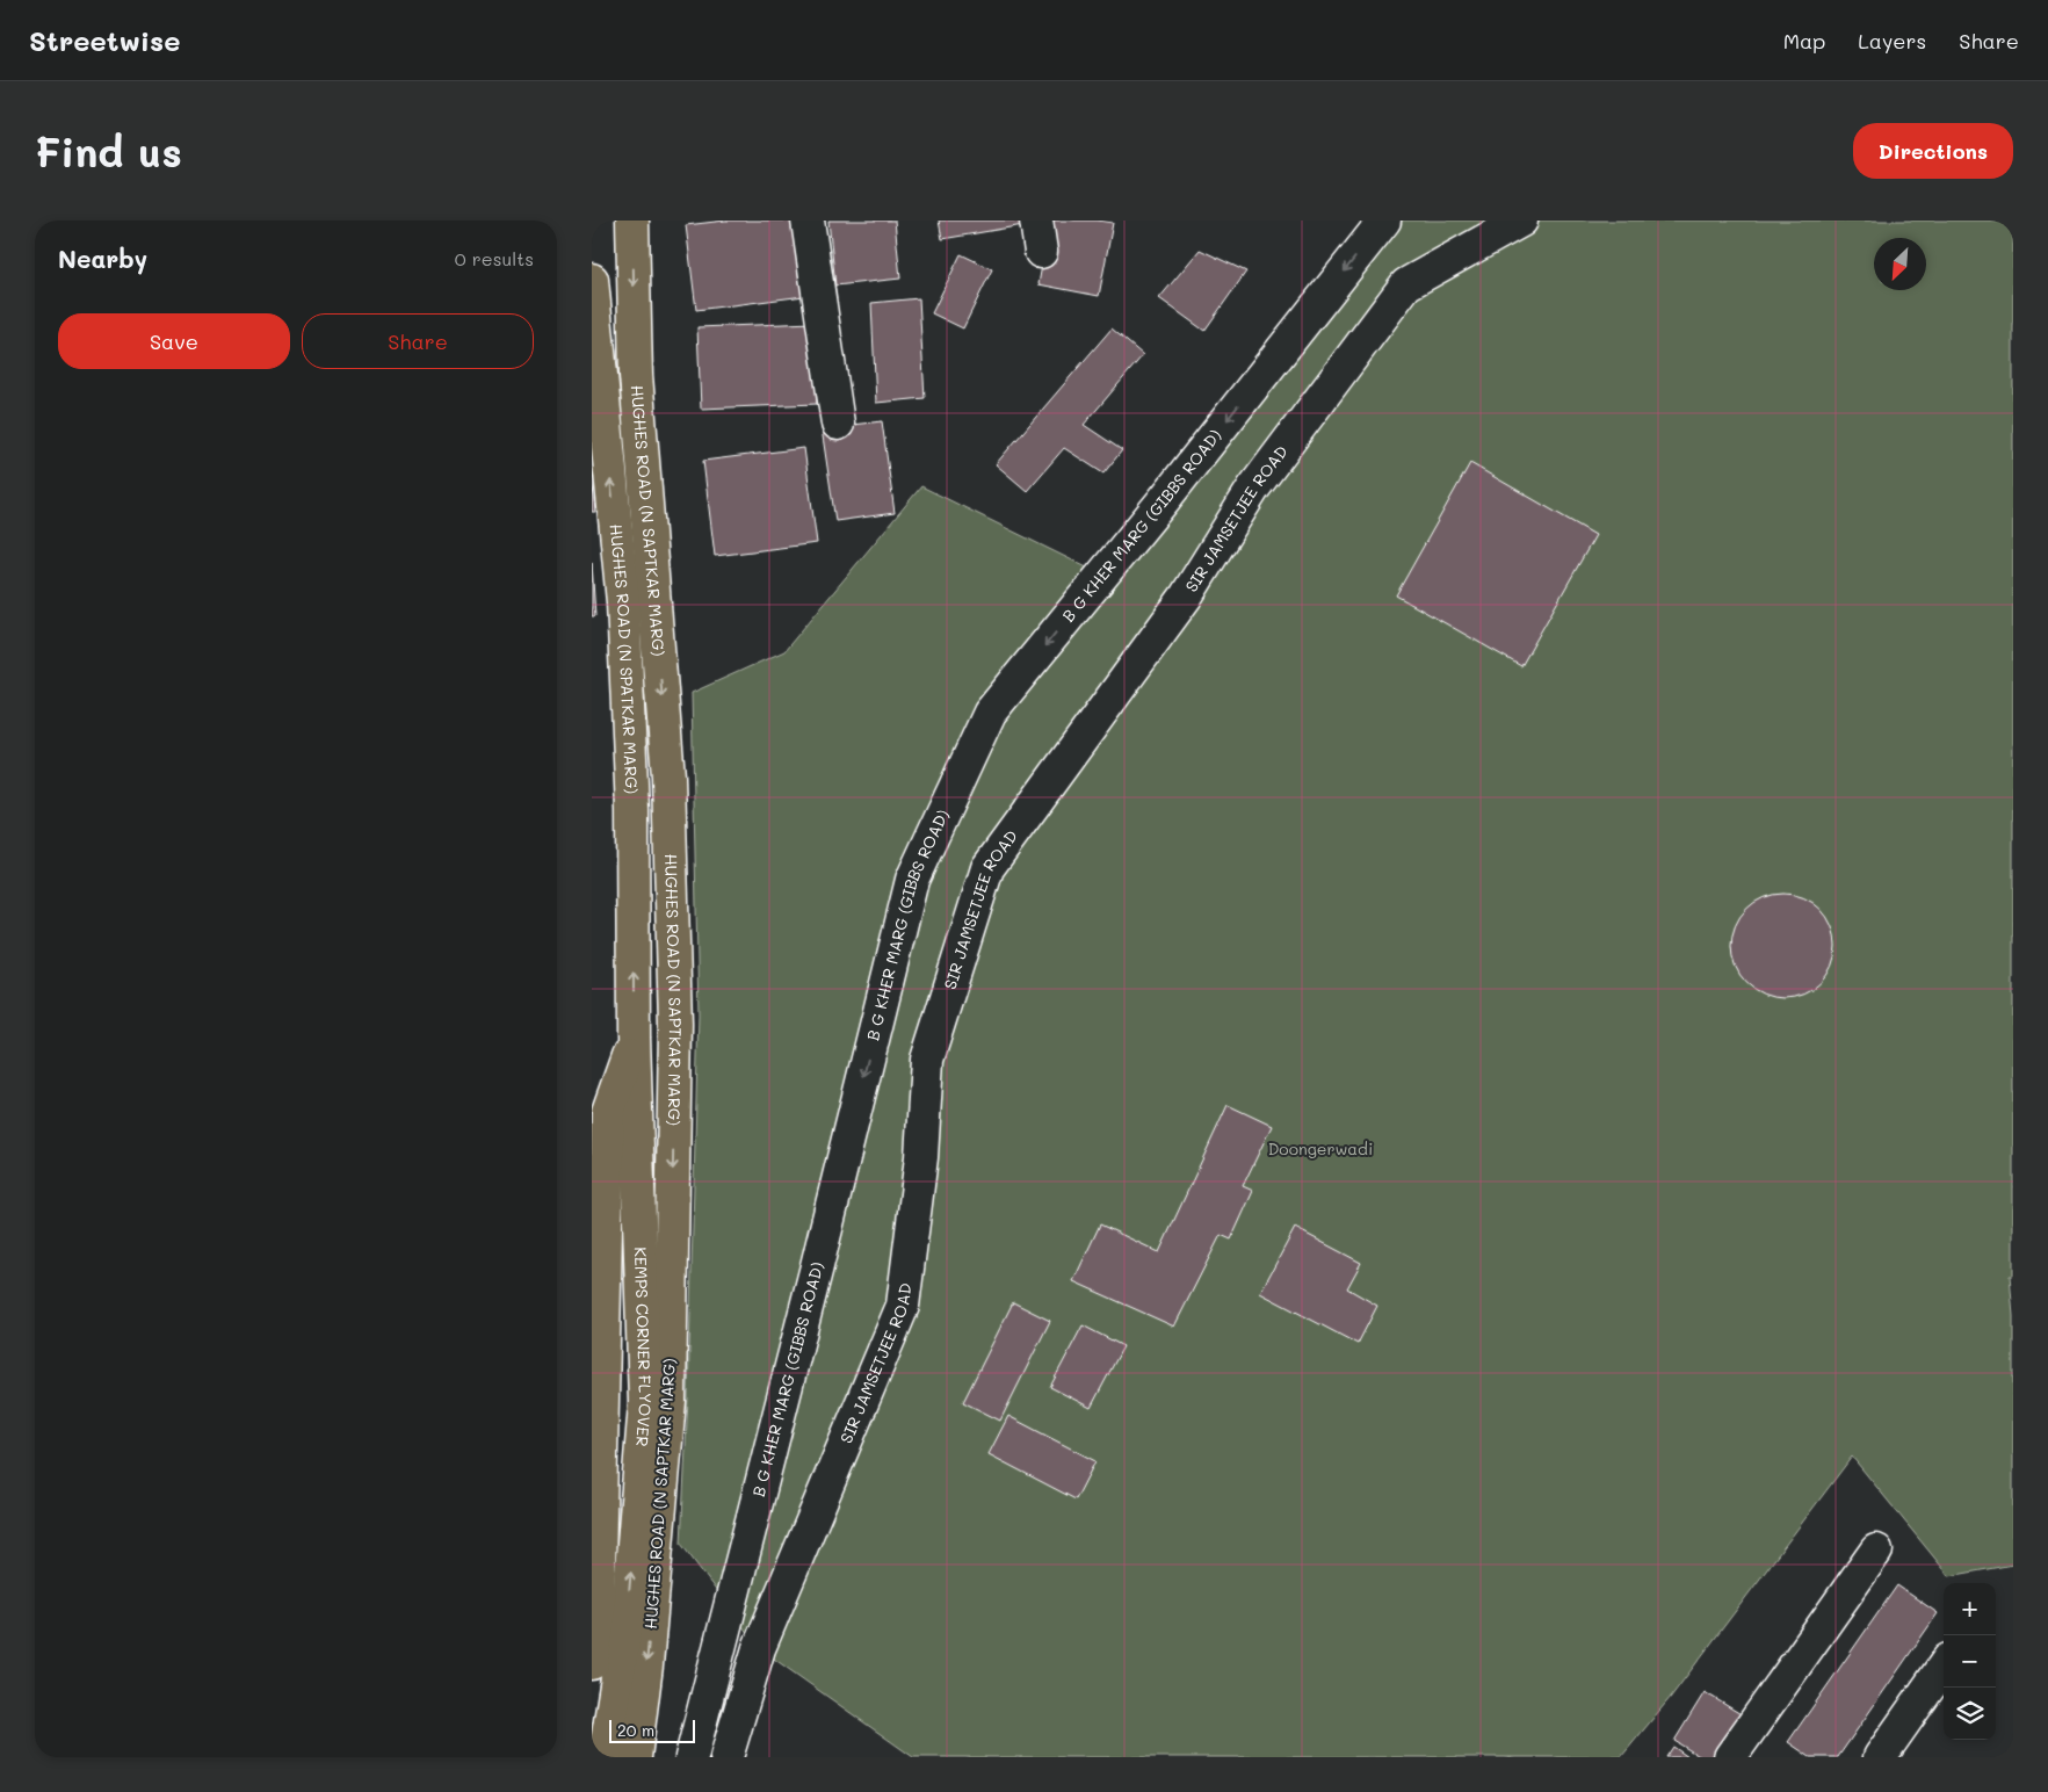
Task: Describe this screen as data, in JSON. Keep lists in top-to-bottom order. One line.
{"streets":{"main road":["HUGHES ROAD (N SAPTKAR MARG)","HUGHES ROAD (N SPATKAR MARG)","KEMPS CORNER FLYOVER"],"street":["SIR JAMSETJEE ROAD","B G KHER MARG (GIBBS ROAD)"]},"crossings":[["HUGHES ROAD (N SPATKAR MARG)","KEMPS CORNER FLYOVER"]],"one_way":["B G KHER MARG (GIBBS ROAD)","HUGHES ROAD (N SPATKAR MARG)"],"parks":["Doongerwadi"],"scale_bar":"20 m","north":"bottom left","page":{"header":"Streetwise","nav":["Map","Layers","Share"],"buttons":["Directions",["Save","Share"]],"title":"Find us","heading":["Nearby","0 results"],"map_buttons":["+","−"],"scale":"20 m"}}
